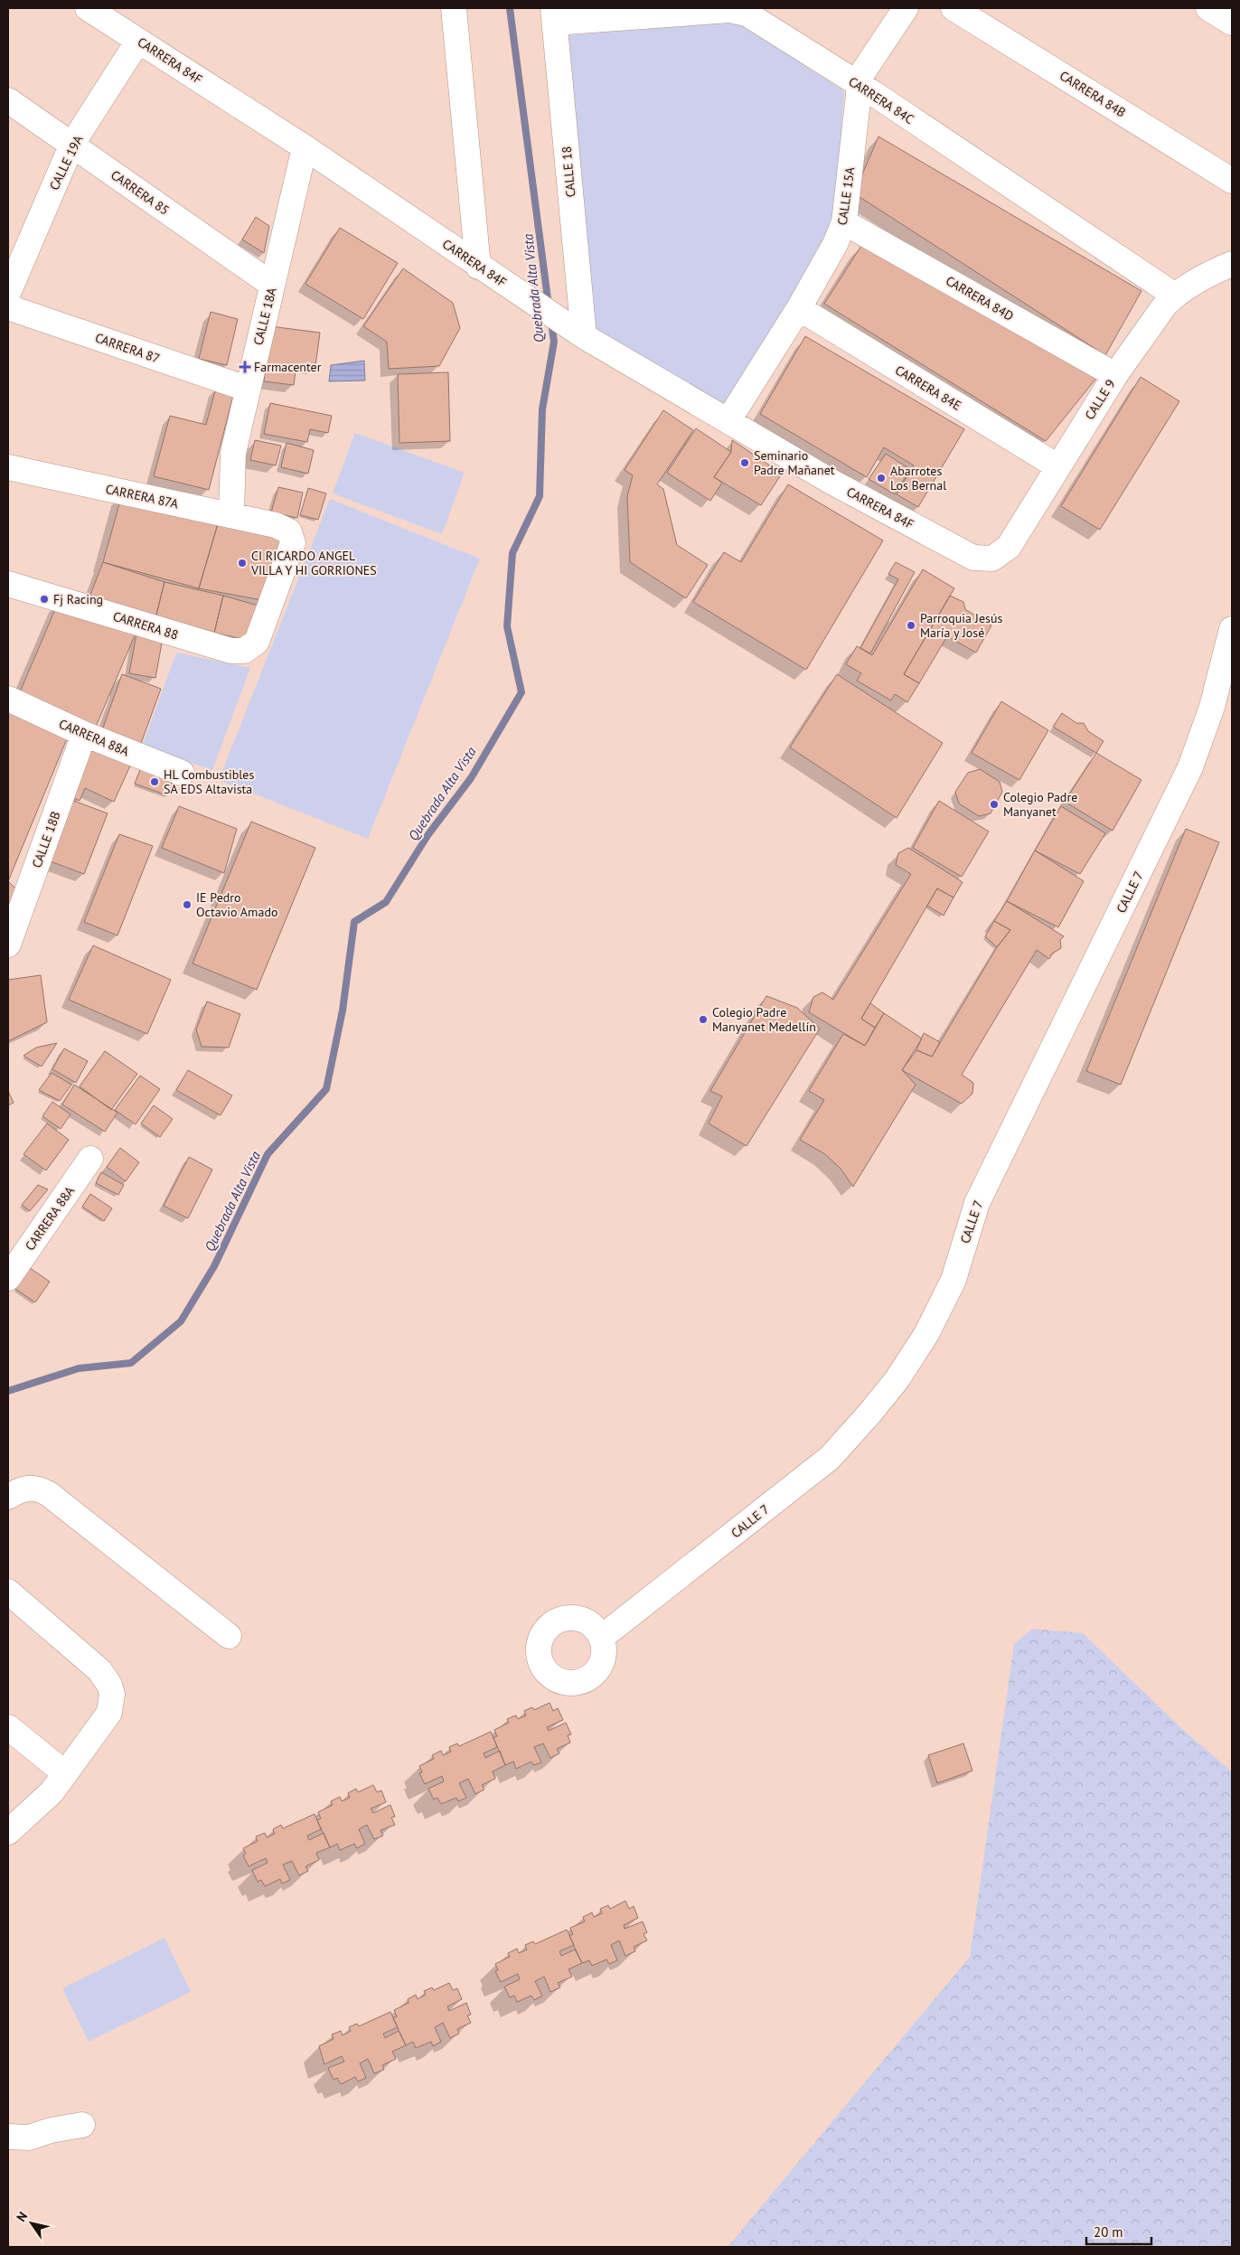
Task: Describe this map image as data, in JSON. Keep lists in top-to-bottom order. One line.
{"streets":{"street":["CARRERA 84F","CARRERA 84B","CARRERA 84C","CALLE 19A","CALLE 18","CARRERA 85","CALLE 15A","CARRERA 84D","CALLE 18A","CARRERA 87","CARRERA 84E","CALLE 9","CARRERA 87A","CARRERA 88","CARRERA 88A","CALLE 18B","CALLE 7"]},"crossings":[["CARRERA 84F","CALLE 19A"],["CARRERA 84F","CALLE 18"],["CARRERA 84F","CALLE 15A"],["CARRERA 84F","CALLE 18A"],["CARRERA 84F","CALLE 9"],["CARRERA 84C","CALLE 18"],["CARRERA 84C","CALLE 15A"],["CARRERA 84C","CALLE 9"],["CALLE 19A","CARRERA 85"],["CARRERA 85","CALLE 18A"],["CALLE 15A","CARRERA 84D"],["CALLE 15A","CARRERA 84E"],["CARRERA 84D","CALLE 9"],["CALLE 18A","CARRERA 87"],["CALLE 18A","CARRERA 87A"],["CARRERA 84E","CALLE 9"],["CARRERA 87A","CARRERA 88"],["CARRERA 88A","CALLE 18B"]],"water":["Quebrada Alta Vista"],"places":{"health":["Farmacenter"],"other":["Seminario Padre Mañanet","Abarrotes Los Bernal","CI RICARDO ANGEL VILLA Y HI GORRIONES","Fj Racing","Parroquia Jesús María y José","HL Combustibles SA EDS Altavista","Colegio Padre Manyanet","IE Pedro Octavio Amado","Colegio Padre Manyanet Medellín"]},"scale_bar":"20 m","north":"top left"}
